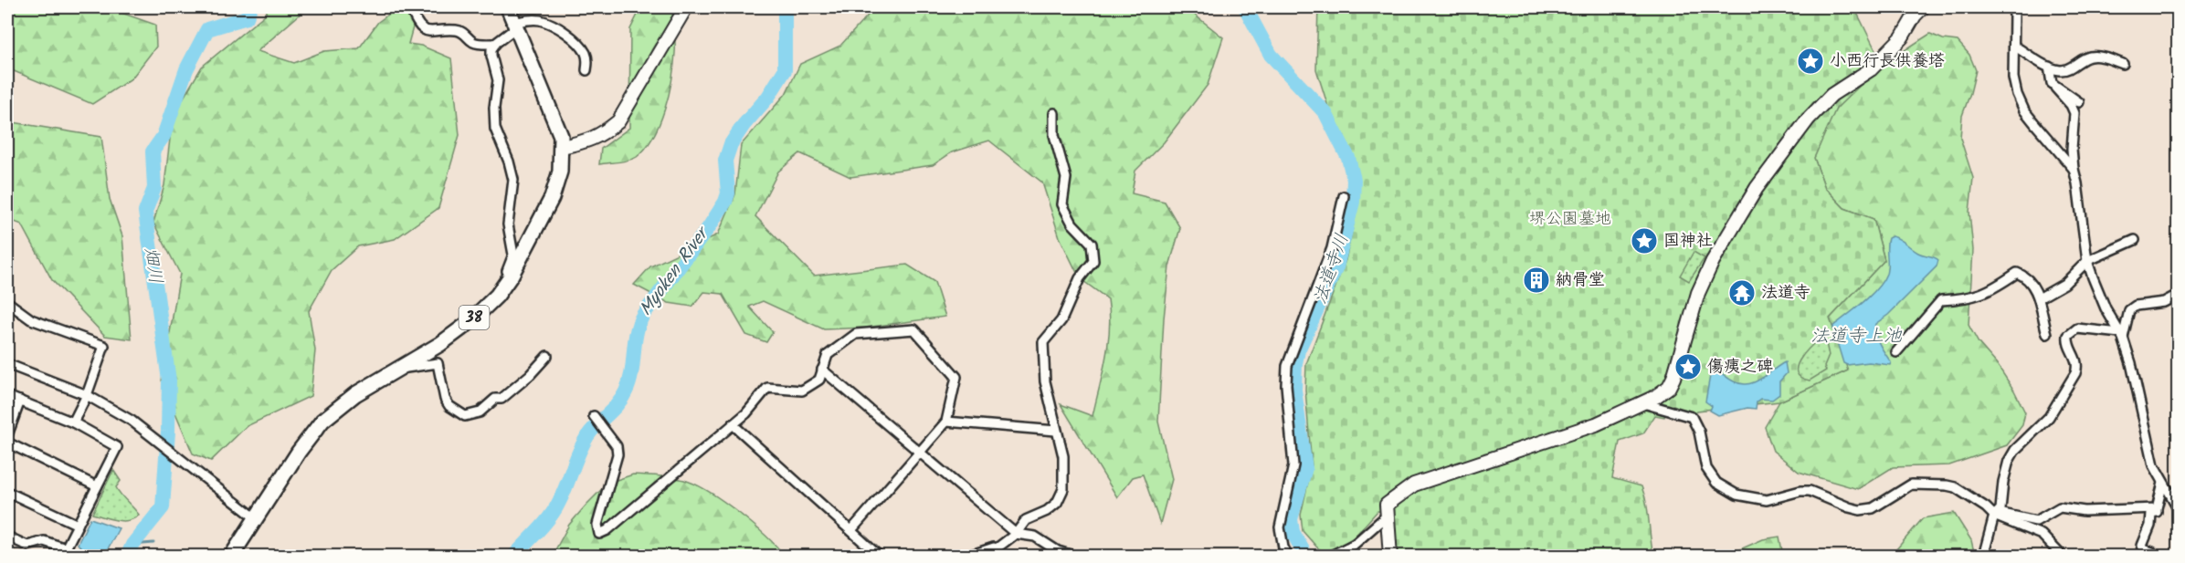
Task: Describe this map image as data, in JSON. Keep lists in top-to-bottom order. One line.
{"streets":{"main road":["38"]},"water":["畑川","法道寺川","Myoken River","法道寺上池"],"parks":["堺公園墓地"],"places":{"place":["小西行長供養塔","国神社","傷痍之碑"],"building":["納骨堂"],"temple":["法道寺"]}}
